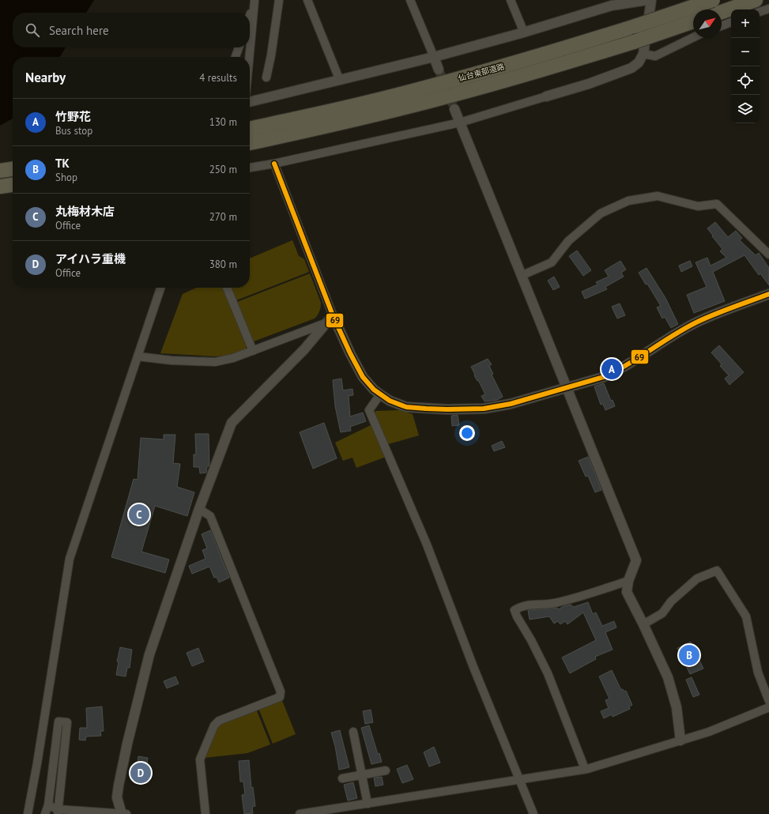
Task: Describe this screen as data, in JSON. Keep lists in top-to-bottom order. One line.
{"streets":{"highway":["仙台東部道路"]},"lines":["transit line 69"],"north":"top right","page":{"map_buttons":["+","−"],"search":"Search here","heading":["Nearby","4 results"],"list":[{"mark":"A","name":"竹野花","note":"Bus stop","value":"130 m"},{"mark":"B","name":"TK","note":"Shop","value":"250 m"},{"mark":"C","name":"丸梅材木店","note":"Office","value":"270 m"},{"mark":"D","name":"アイハラ重機","note":"Office","value":"380 m"}],"pins":["A","C","B","D"]}}
